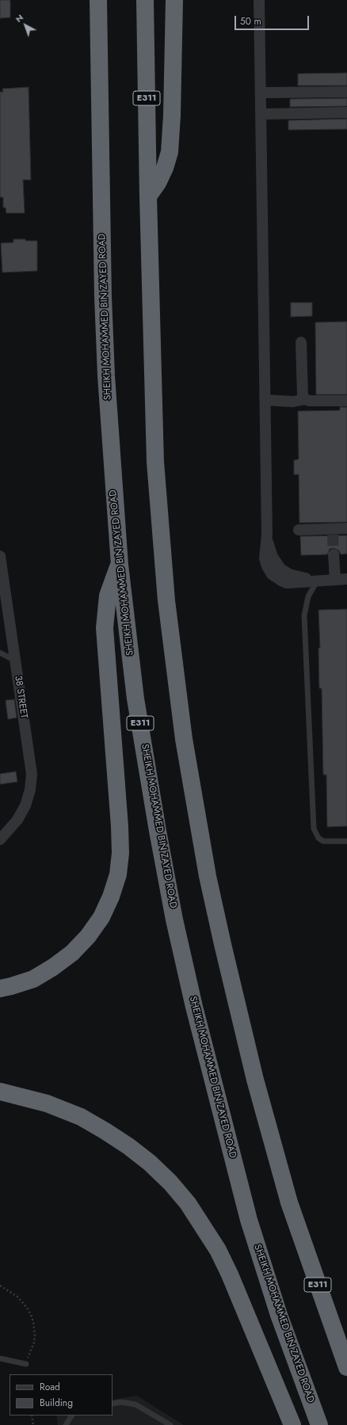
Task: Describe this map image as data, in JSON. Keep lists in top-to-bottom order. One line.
{"streets":{"highway":["E311","SHEIKH MOHAMMED BIN ZAYED ROAD"],"street":["38 STREET"]},"legend":["Road","Building"],"scale_bar":"50 m","north":"top left"}
